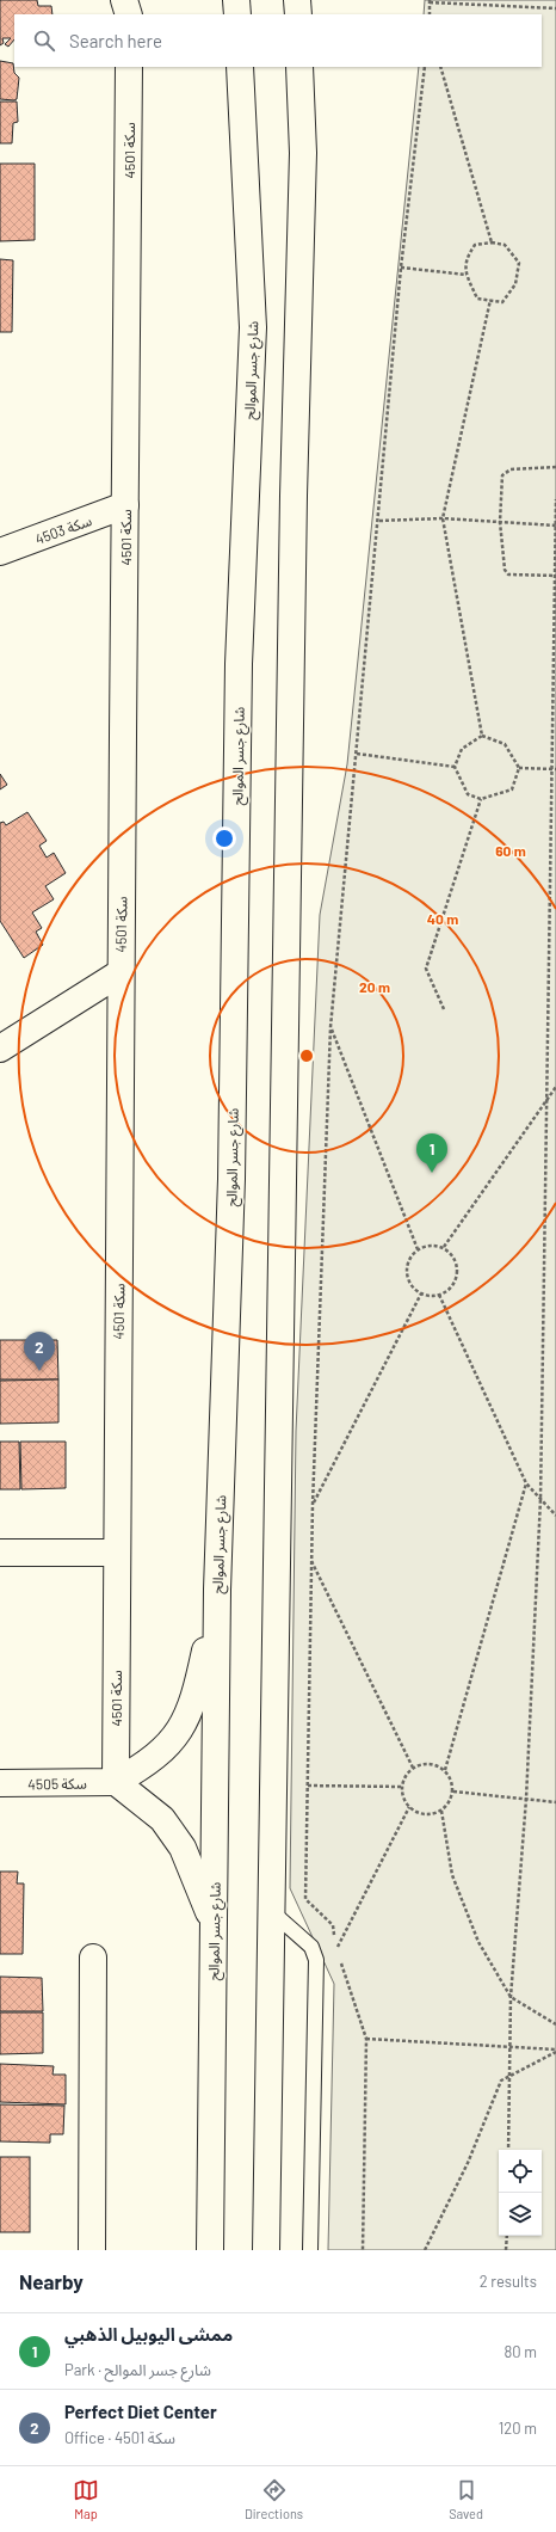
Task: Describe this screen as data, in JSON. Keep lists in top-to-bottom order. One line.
{"streets":{"main road":["سكة 4501","شارع جسر الموالح","سكة 4503","سكة 4505"]},"crossings":[["سكة 4501","سكة 4503"],["سكة 4501","سكة 4505"]],"page":{"search":"Search here","pins":["1","2"],"heading":["Nearby","2 results"],"list":[{"mark":"1","name":"ممشى اليوبيل الذهبي","note":"Park · شارع جسر الموالح","value":"80 m"},{"mark":"2","name":"Perfect Diet Center","note":"Office · سكة 4501","value":"120 m"}],"nav":["Map","Directions","Saved"]},"rings":["60 m","40 m","20 m"]}
